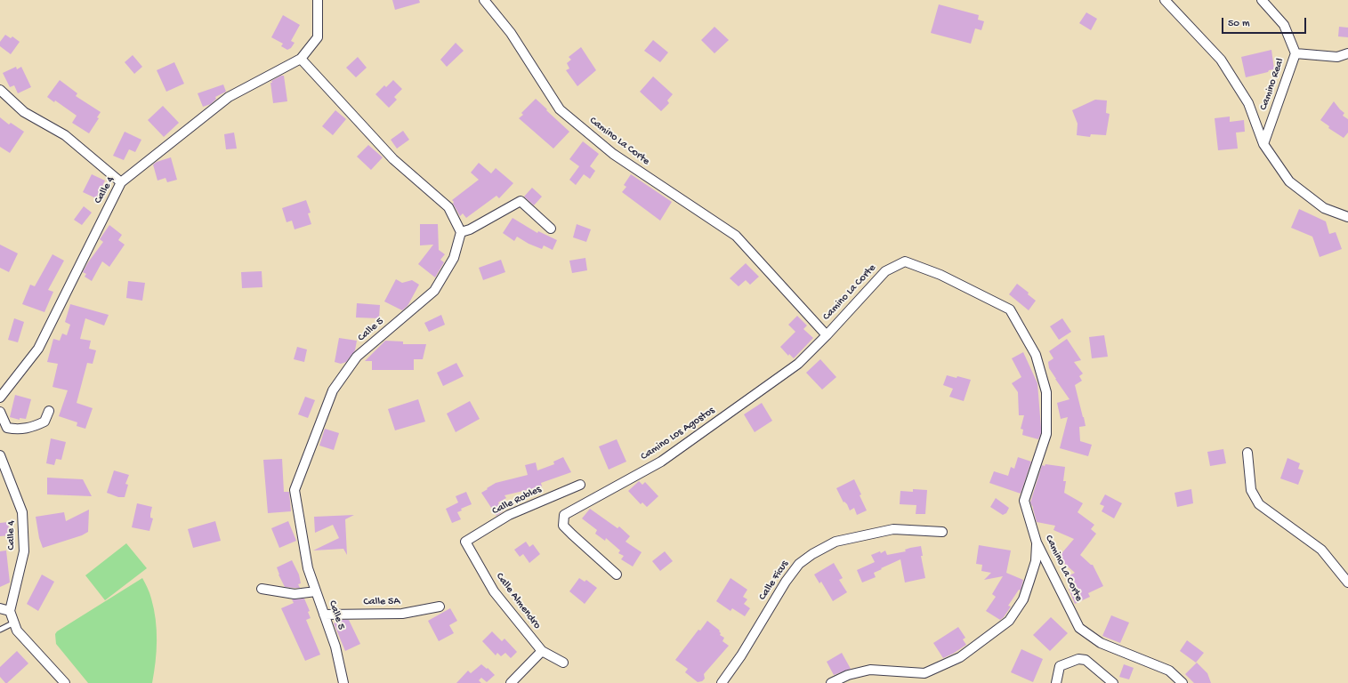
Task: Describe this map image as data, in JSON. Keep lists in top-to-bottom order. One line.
{"streets":{"street":["Camino Real","Camino La Corte","Calle 4","Calle 5","Camino Los Agostos","Calle Robles","Calle Ficus","Calle Almendro","Calle 5A"]},"crossings":[["Camino La Corte","Camino Los Agostos"],["Calle 5","Calle 5A"],["Calle Robles","Calle Almendro"]],"scale_bar":"50 m"}
